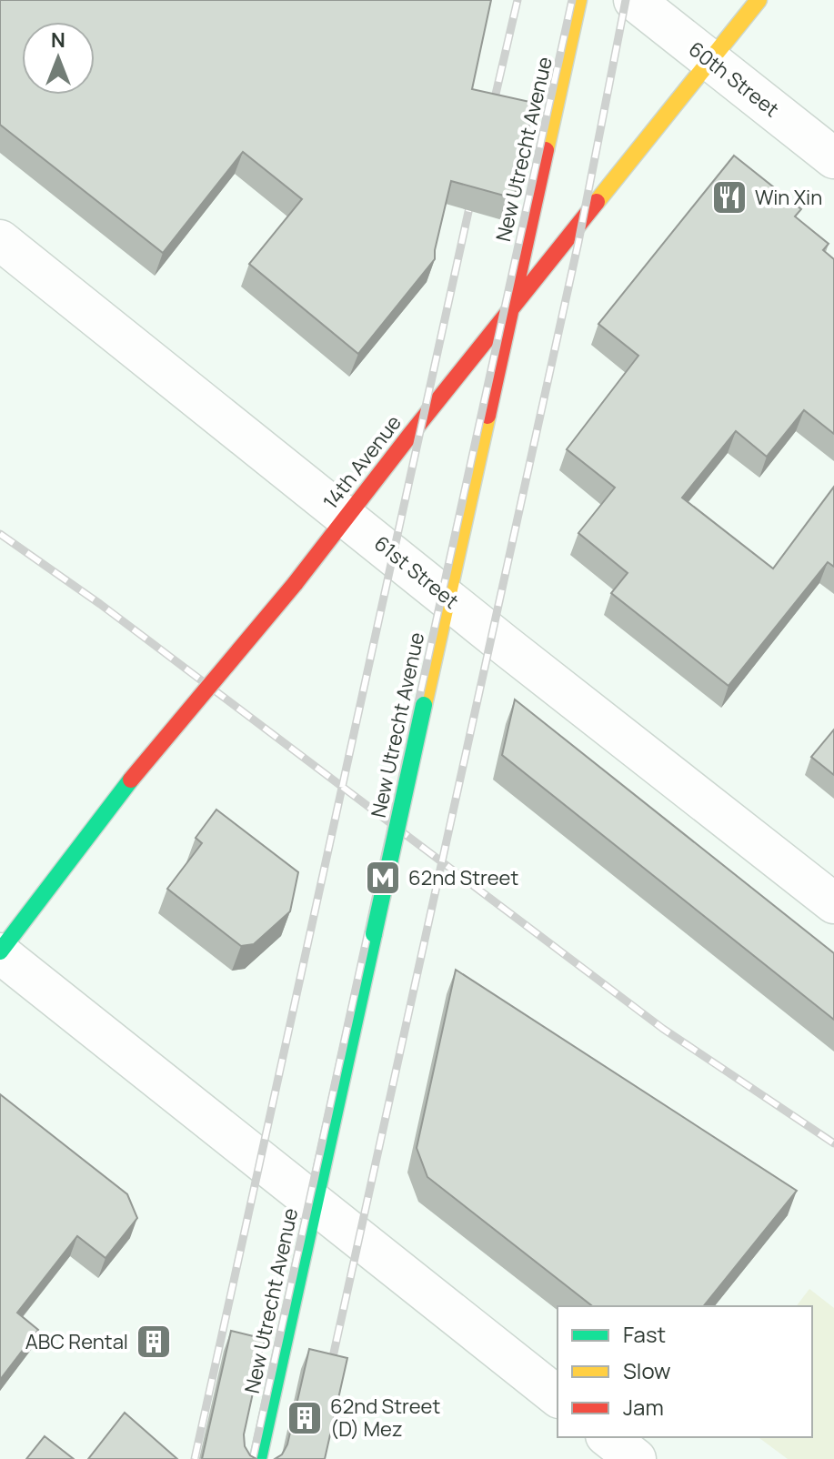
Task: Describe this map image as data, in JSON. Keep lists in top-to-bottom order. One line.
{"streets":{"street":["60th Street","New Utrecht Avenue","14th Avenue","61st Street"]},"crossings":[["60th Street","14th Avenue"],["New Utrecht Avenue","14th Avenue"],["New Utrecht Avenue","61st Street"],["14th Avenue","61st Street"]],"places":{"restaurant":["Win Xin"],"metro station":["62nd Street"],"building":["ABC Rental","62nd Street (D) Mez"]},"legend":["Fast","Slow","Jam"],"north":"top"}
